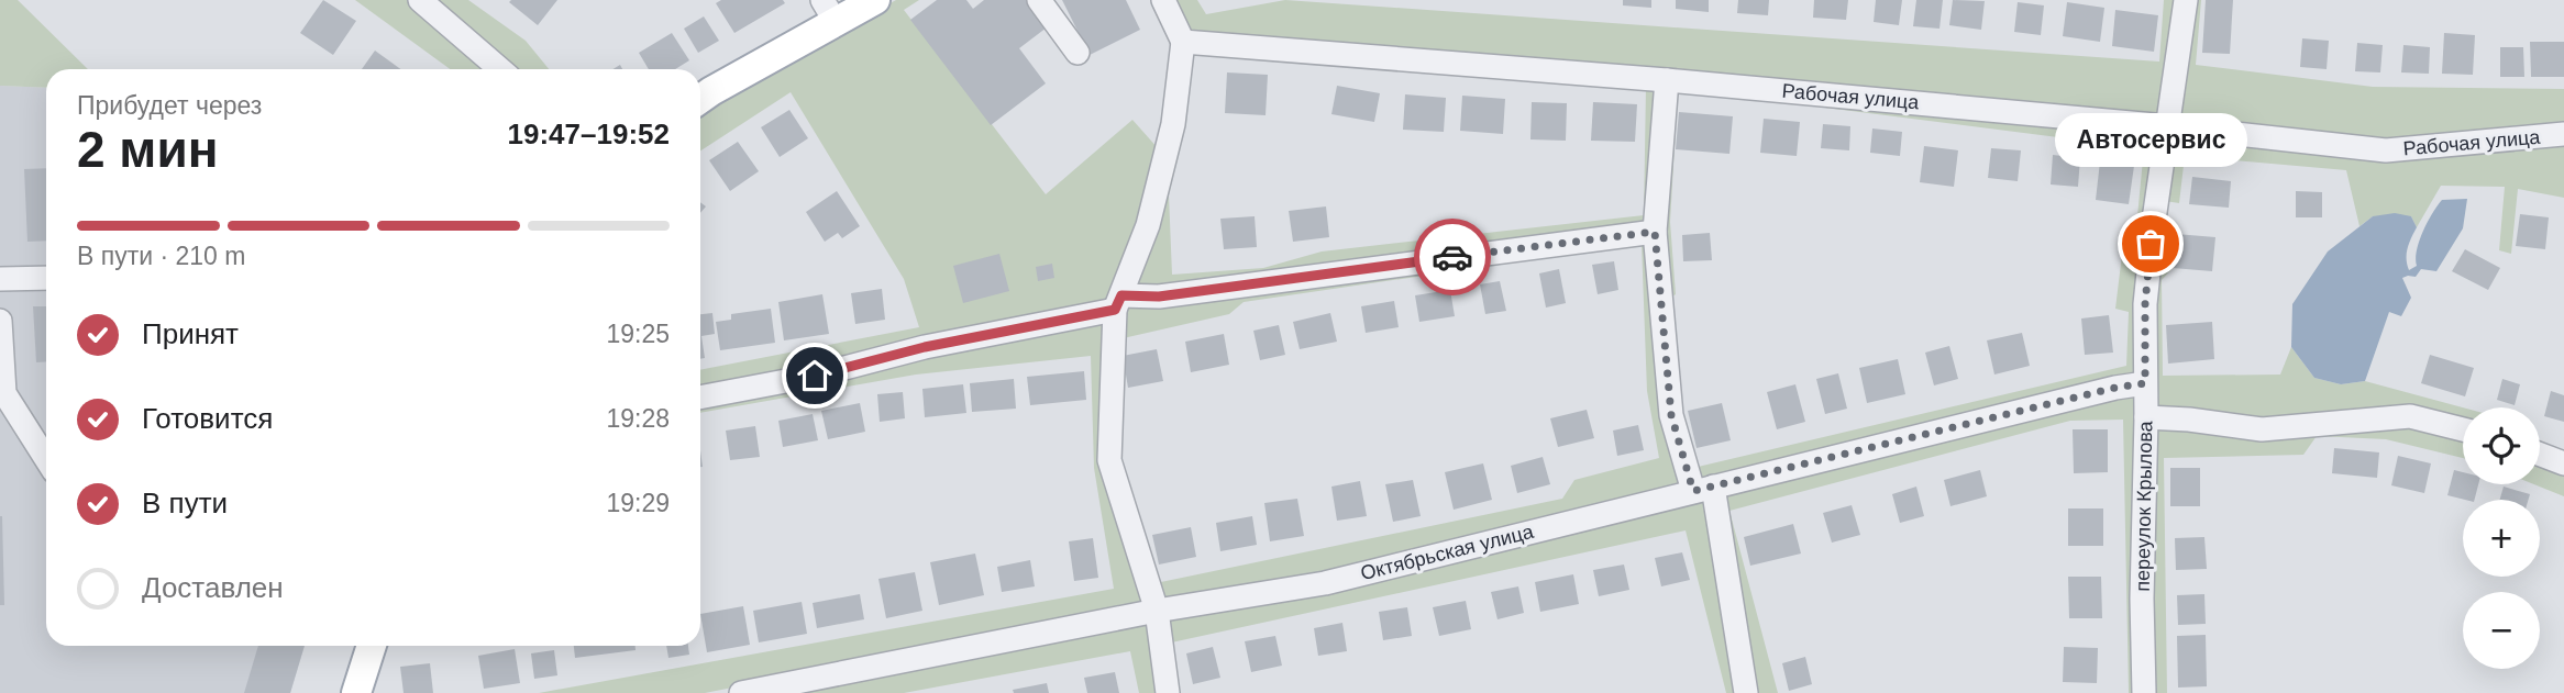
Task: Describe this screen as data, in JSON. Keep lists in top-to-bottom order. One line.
{"streets":{"street":["Рабочая улица","переулок Крылова","Октябрьская улица"]},"crossings":[["Рабочая улица","переулок Крылова"],["переулок Крылова","Октябрьская улица"]],"places":["Автосервис"],"page":{"heading":["2 мин","Прибудет через","19:47–19:52"],"bubble":"Автосервис","bar":"В пути · 210 m","list":[["Принят","19:25"],["Готовится","19:28"],["В пути","19:29"],"Доставлен"],"map_buttons":["+","−"]}}
